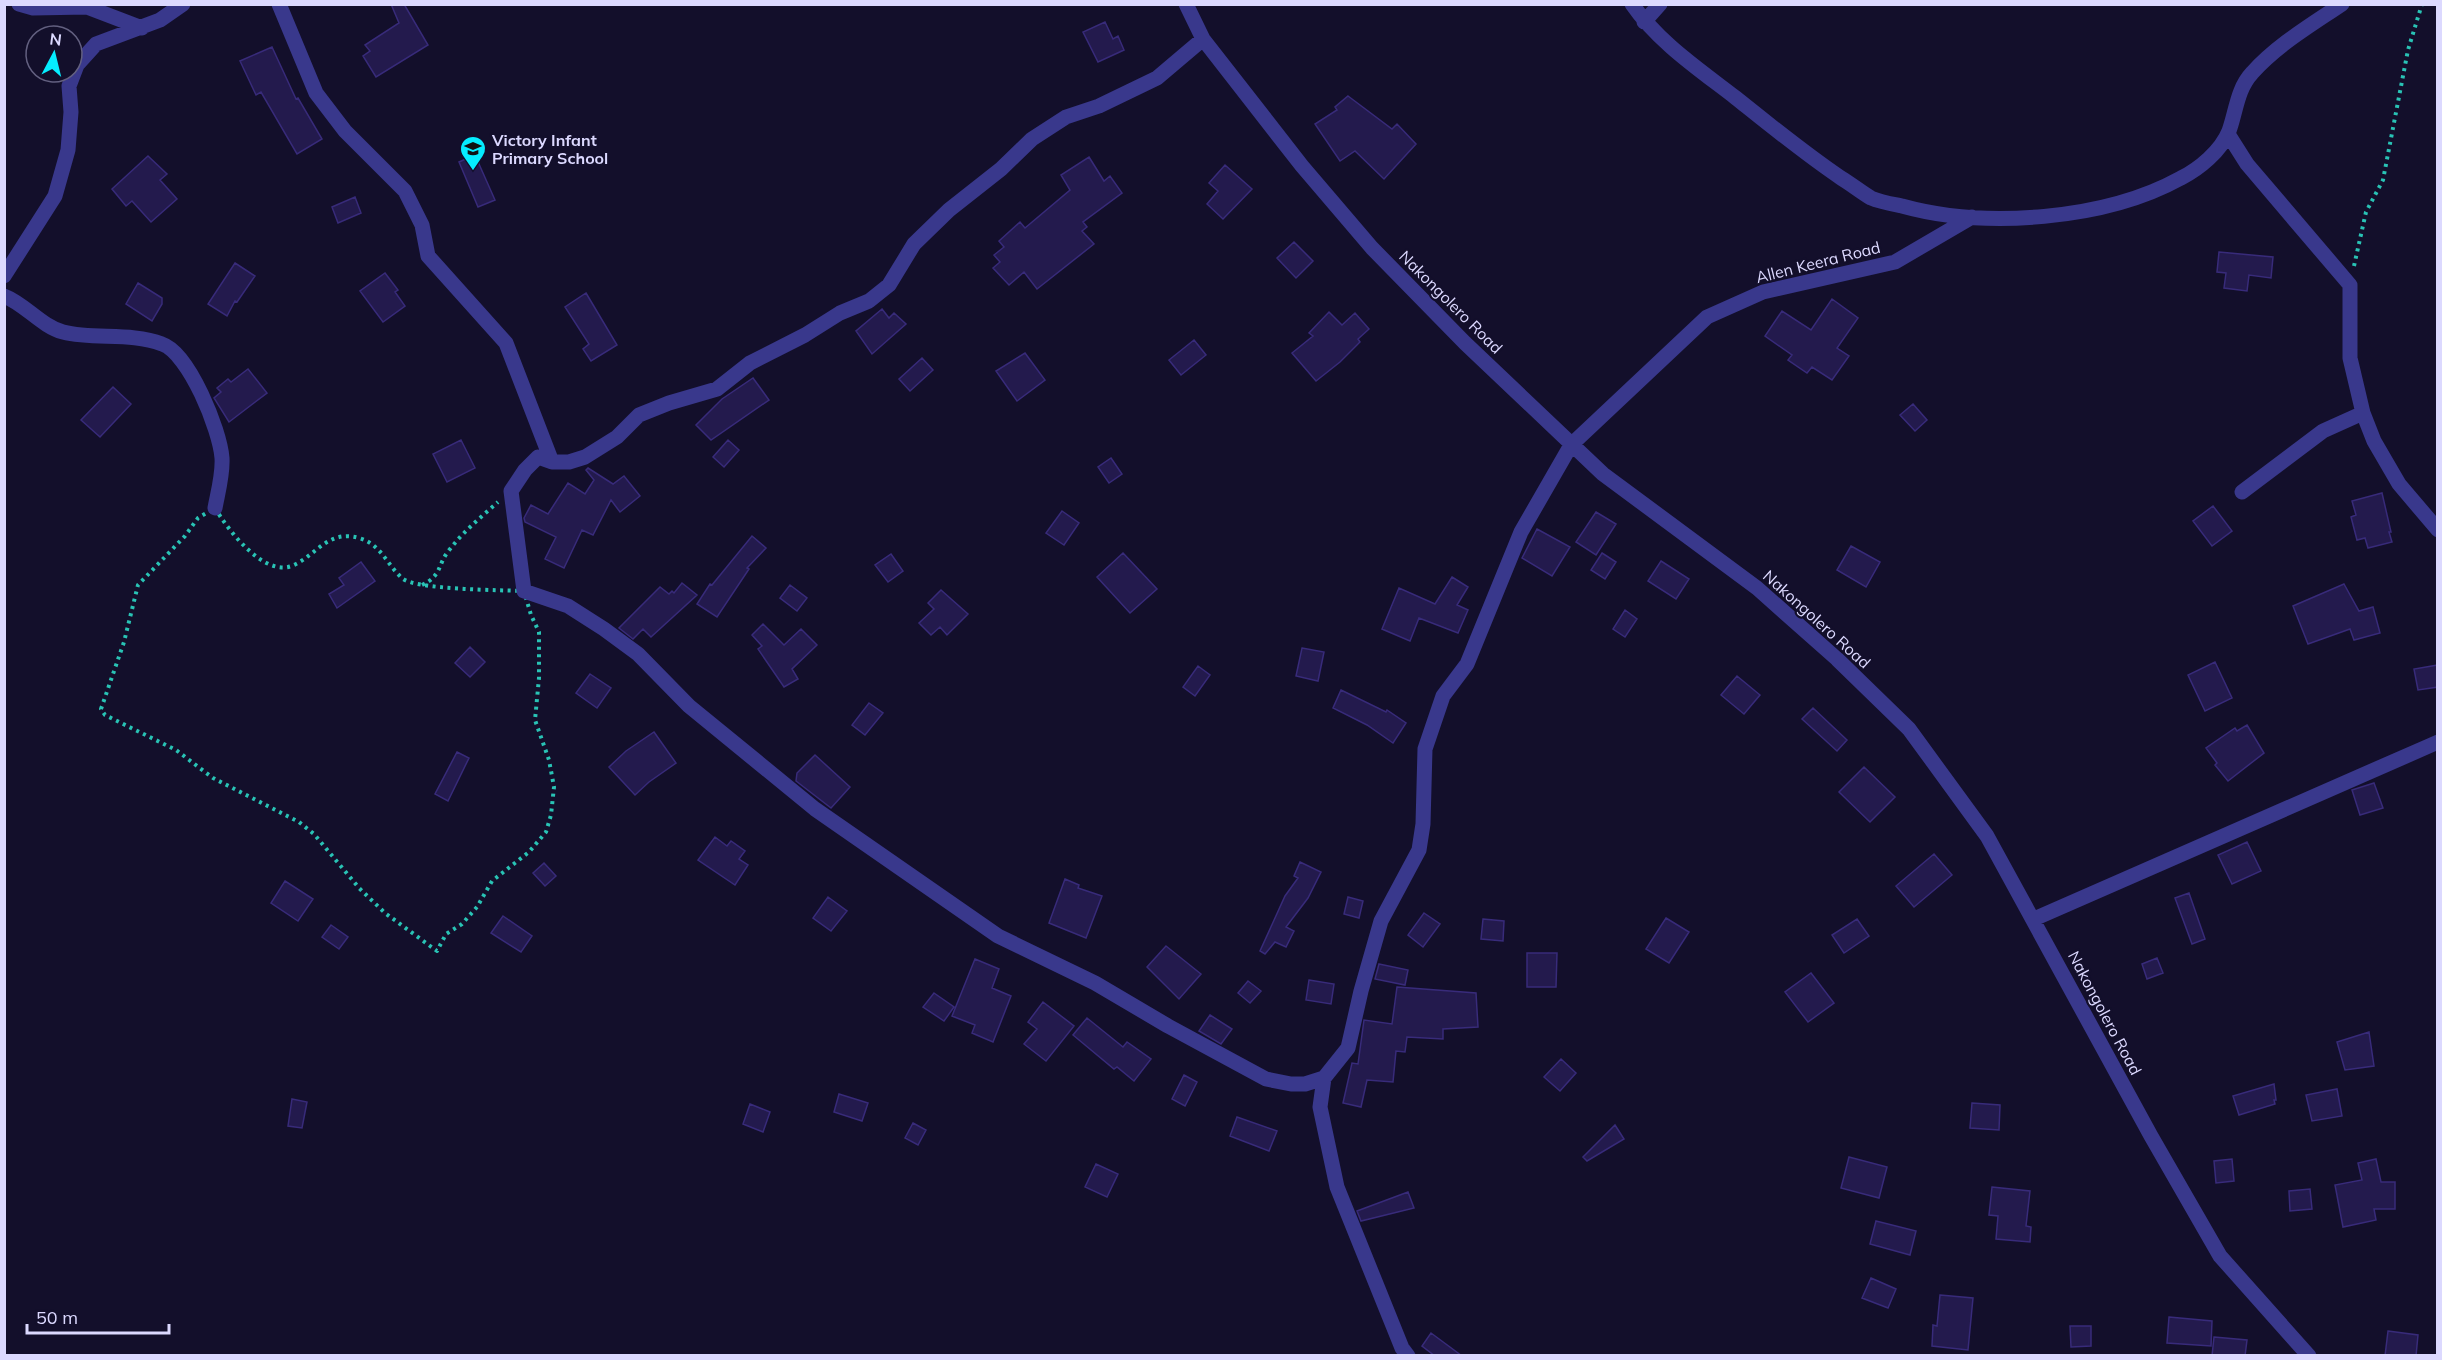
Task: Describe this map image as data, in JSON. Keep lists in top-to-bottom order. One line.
{"streets":{"street":["Allen Keera Road","Nakongolero Road"]},"crossings":[["Allen Keera Road","Nakongolero Road"]],"places":{"school or university":["Victory Infant Primary School"]},"scale_bar":"50 m","north":"top"}
